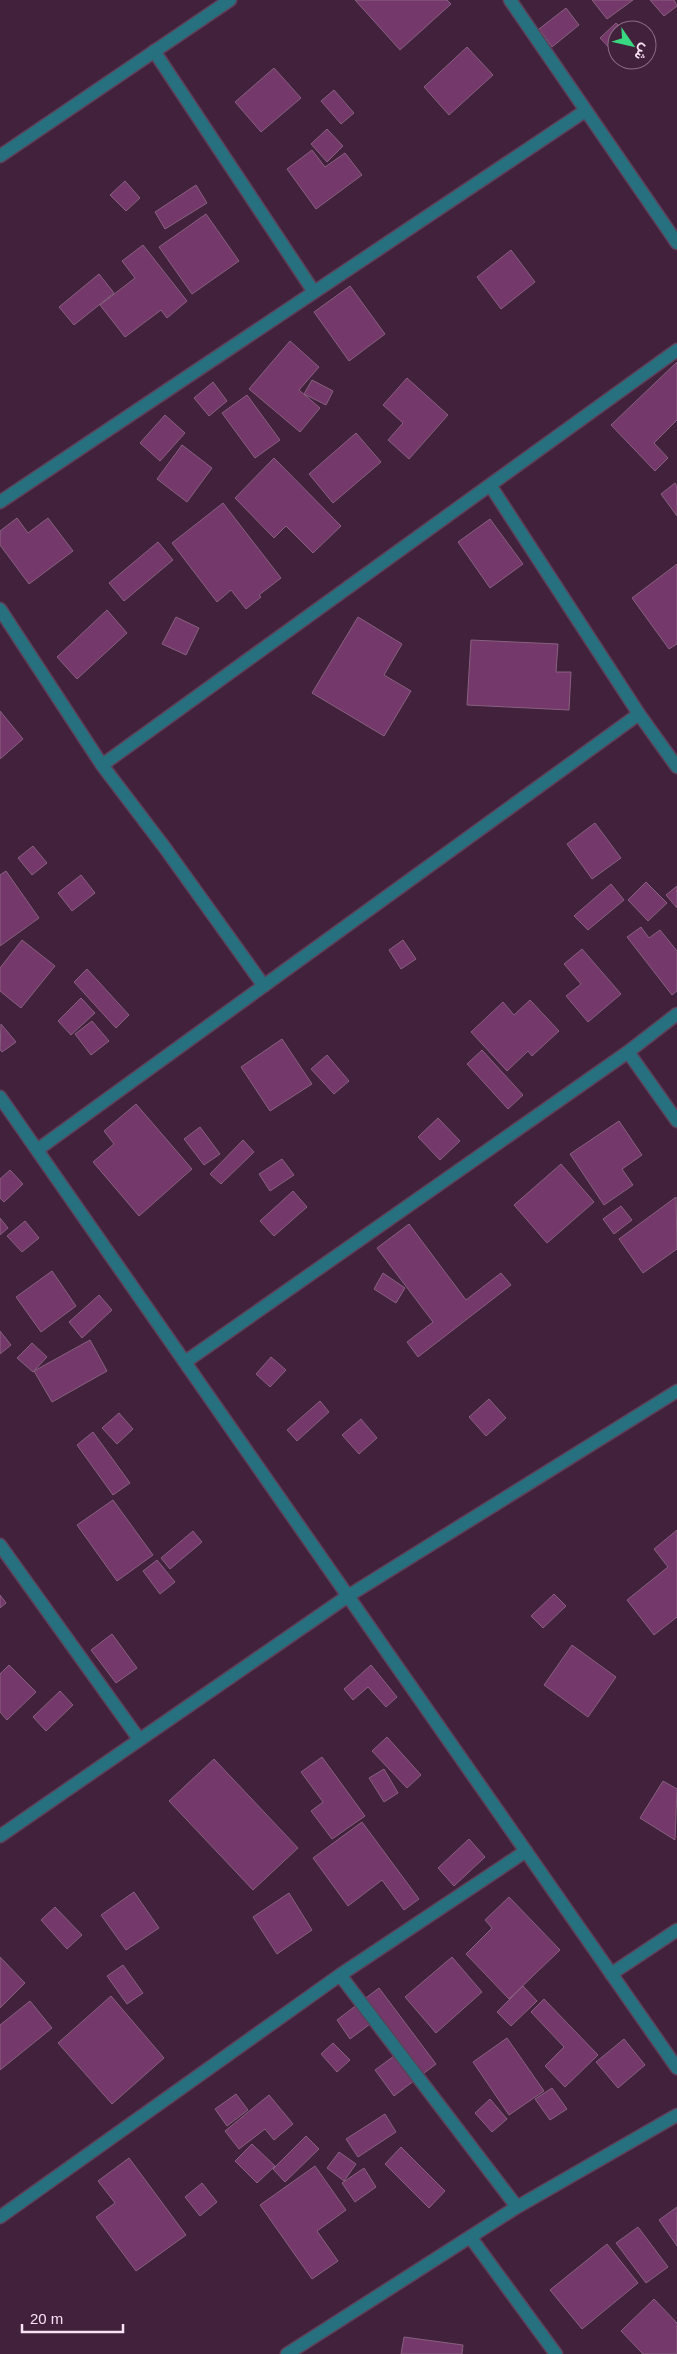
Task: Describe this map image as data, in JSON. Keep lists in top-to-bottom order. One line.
{"scale_bar":"20 m","north":"bottom right"}
